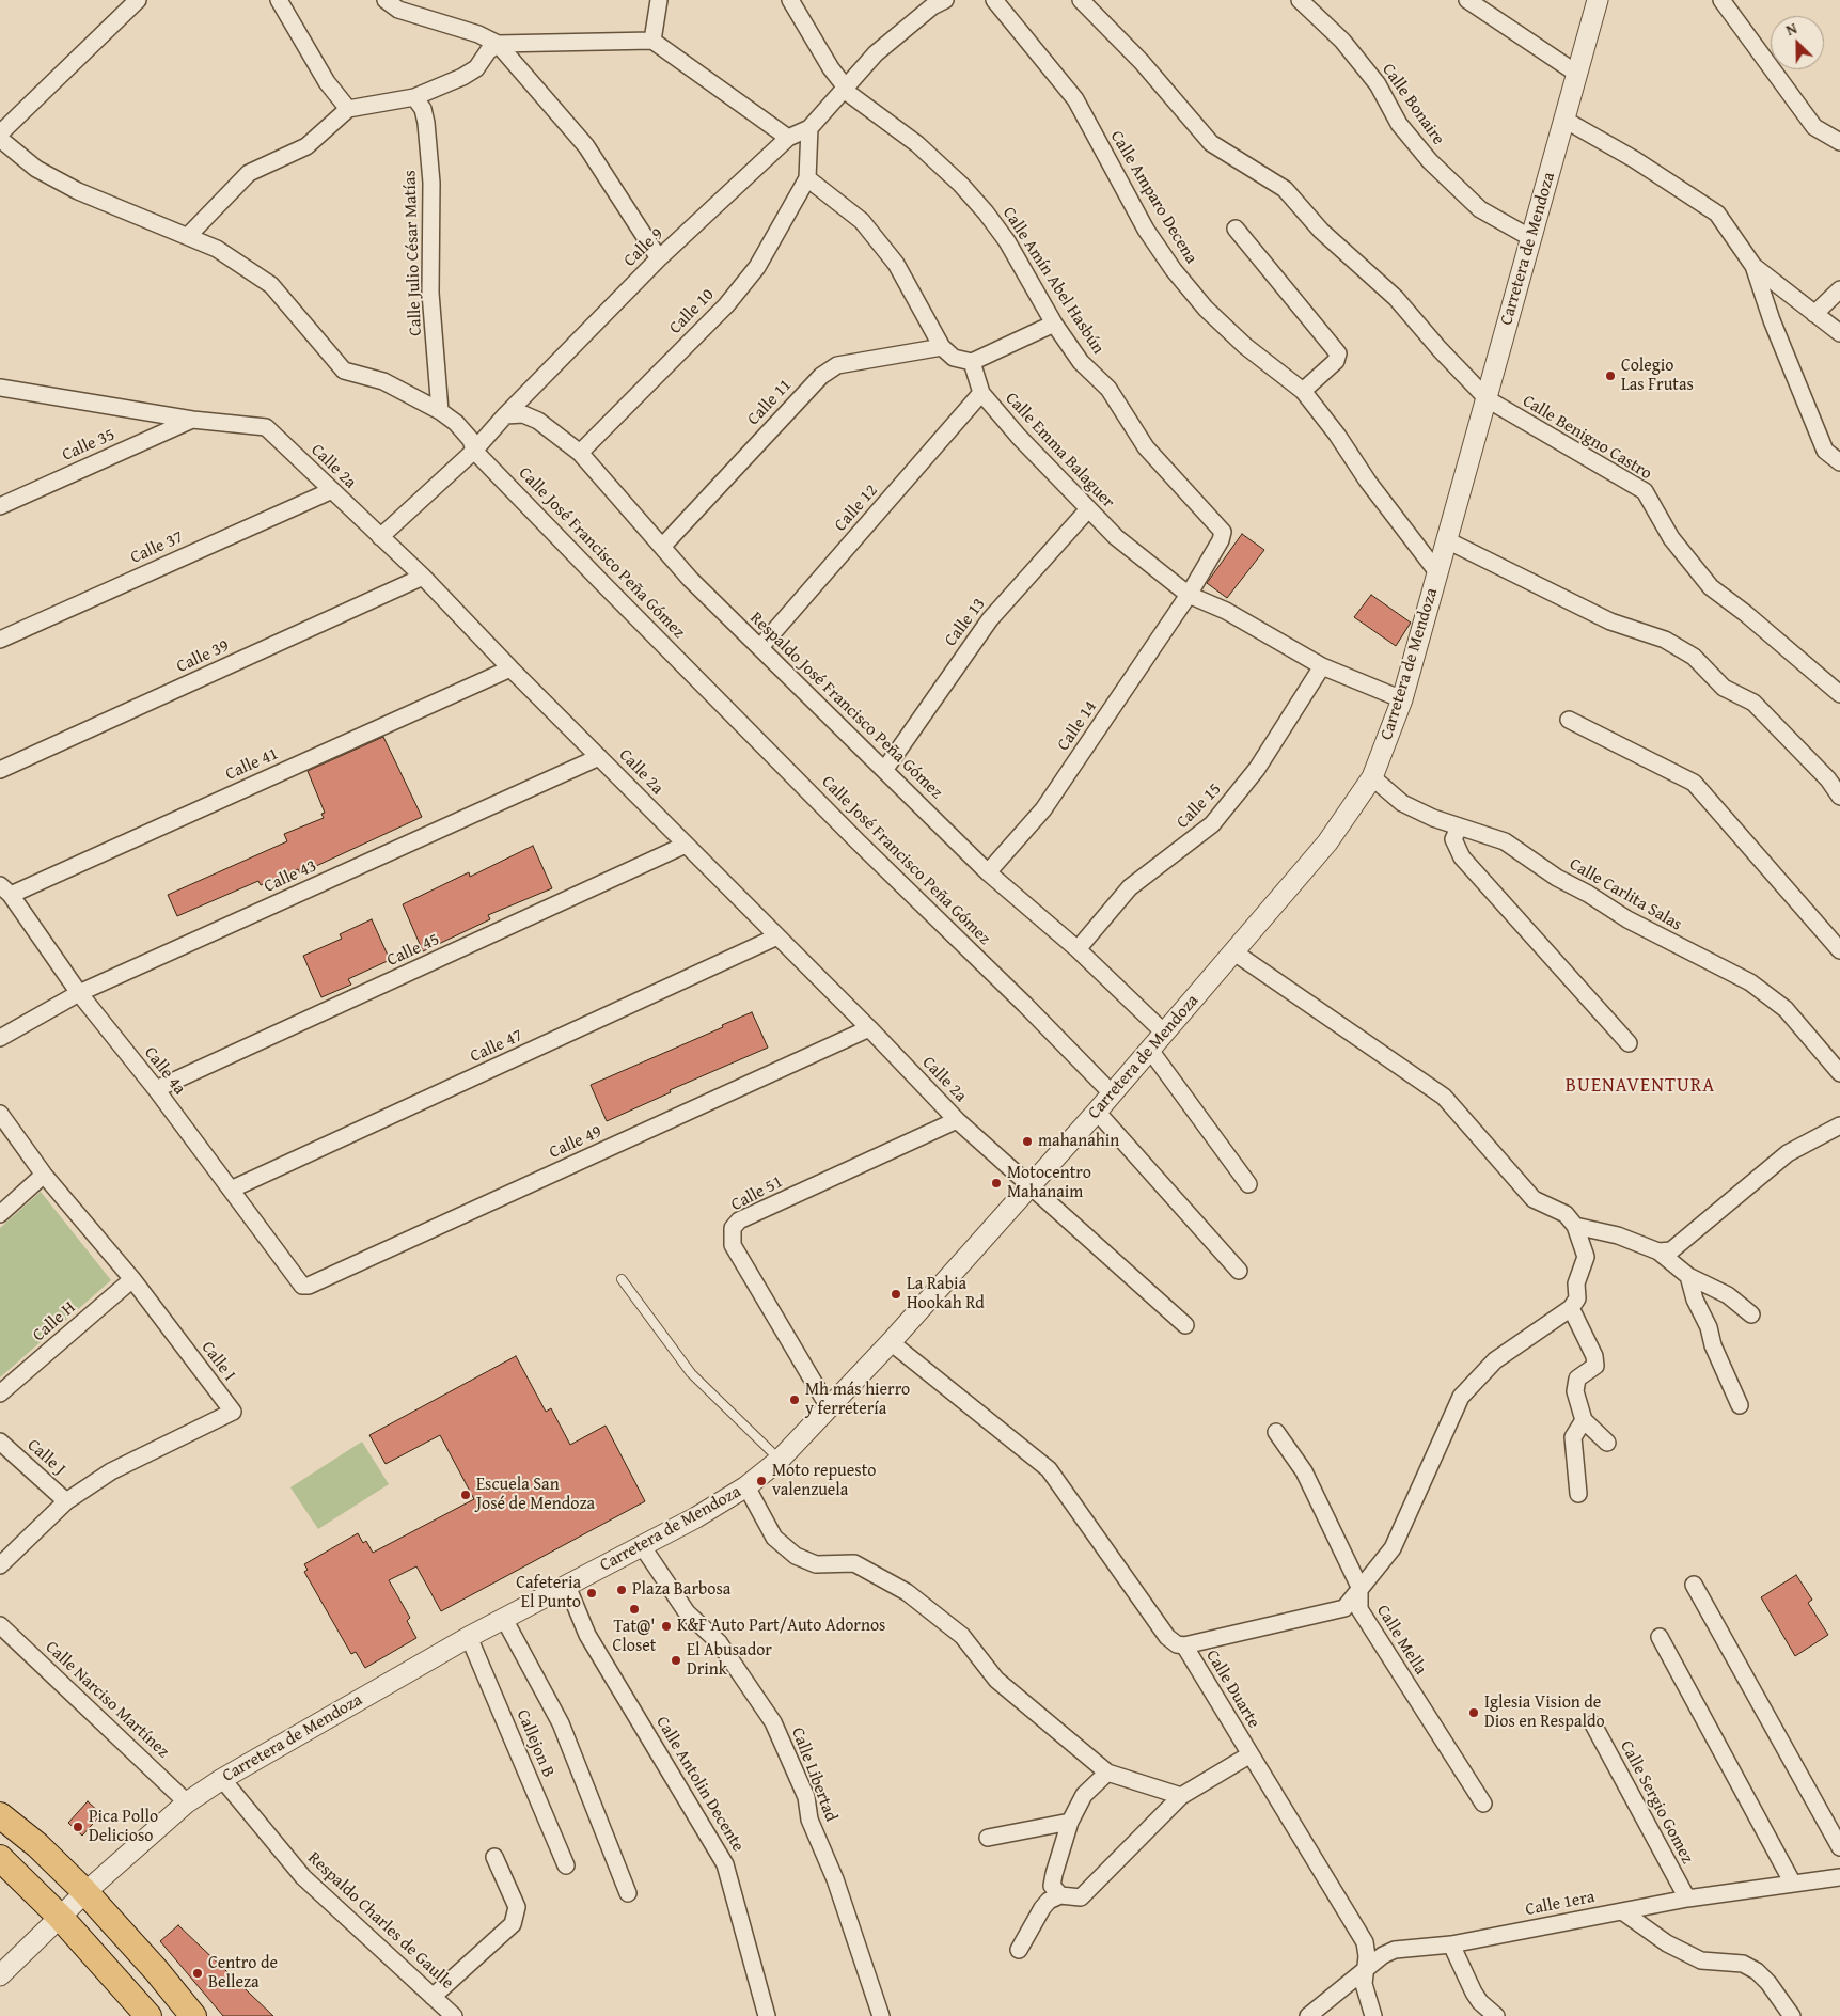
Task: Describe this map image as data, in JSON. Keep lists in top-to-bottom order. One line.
{"streets":{"street":["Calle Bonaire","Calle Amparo Decena","Calle 9","Carretera de Mendoza","Calle Julio César Matías","Calle Amín Abel Hasbún","Calle 10","Calle 11","Calle Benigno Castro","Calle 35","Calle Emma Balaguer","Calle 2a","Calle 12","Calle 37","Calle José Francisco Peña Gómez","Calle 13","Calle 39","Respaldo José Francisco Peña Gómez","Calle 14","Calle 41","Calle 15","Calle 43","Calle Carlita Salas","Calle 45","Calle 47","Calle 4a","Calle 49","Calle 51","Calle H","Calle I","Calle J","Calle Mella","Calle Duarte","Calle Narciso Martínez","Callejon B","Calle Libertad","Calle Antolin Decente","Calle Sergio Gomez","Calle 1era","Respaldo Charles de Gaulle"]},"crossings":[["Calle Bonaire","Carretera de Mendoza"],["Calle Amparo Decena","Carretera de Mendoza"],["Calle 9","Calle Amín Abel Hasbún"],["Calle 9","Calle 2a"],["Calle 9","Calle José Francisco Peña Gómez"],["Calle 9","Respaldo José Francisco Peña Gómez"],["Carretera de Mendoza","Calle Benigno Castro"],["Carretera de Mendoza","Calle Emma Balaguer"],["Carretera de Mendoza","Calle 2a"],["Carretera de Mendoza","Calle José Francisco Peña Gómez"],["Carretera de Mendoza","Respaldo José Francisco Peña Gómez"],["Carretera de Mendoza","Calle Carlita Salas"],["Carretera de Mendoza","Calle 51"],["Carretera de Mendoza","Calle Duarte"],["Carretera de Mendoza","Calle Narciso Martínez"],["Carretera de Mendoza","Callejon B"],["Carretera de Mendoza","Calle Libertad"],["Carretera de Mendoza","Calle Antolin Decente"],["Carretera de Mendoza","Respaldo Charles de Gaulle"],["Calle Julio César Matías","Calle José Francisco Peña Gómez"],["Calle Amín Abel Hasbún","Calle Emma Balaguer"],["Calle Amín Abel Hasbún","Calle 14"],["Calle 10","Respaldo José Francisco Peña Gómez"],["Calle 11","Respaldo José Francisco Peña Gómez"],["Calle 35","Calle 2a"],["Calle Emma Balaguer","Calle 12"],["Calle Emma Balaguer","Calle 13"],["Calle Emma Balaguer","Calle 14"],["Calle Emma Balaguer","Calle 15"],["Calle 2a","Calle 37"],["Calle 2a","Calle 39"],["Calle 2a","Calle 41"],["Calle 2a","Calle 43"],["Calle 2a","Calle 45"],["Calle 2a","Calle 47"],["Calle 2a","Calle 49"],["Calle 2a","Calle 51"],["Calle 12","Respaldo José Francisco Peña Gómez"],["Calle 13","Respaldo José Francisco Peña Gómez"],["Respaldo José Francisco Peña Gómez","Calle 14"],["Respaldo José Francisco Peña Gómez","Calle 15"],["Calle 41","Calle 4a"],["Calle 43","Calle 4a"],["Calle 45","Calle 4a"],["Calle 47","Calle 4a"],["Calle 4a","Calle 49"],["Calle H","Calle I"],["Calle I","Calle J"],["Calle Duarte","Calle 1era"],["Calle Sergio Gomez","Calle 1era"]],"districts":["BUENAVENTURA"],"places":["Colegio Las Frutas","mahanahin","Motocentro Mahanaim","La Rabia Hookah Rd","Mh más hierro y ferretería","Moto repuesto valenzuela","Escuela San José de Mendoza","Plaza Barbosa","Cafeteria El Punto","Tat@' Closet","K&F Auto Part/Auto Adornos","El Abusador Drink","Iglesia Vision de Dios en Respaldo","Pica Pollo Delicioso","Centro de Belleza"],"north":"top left"}
